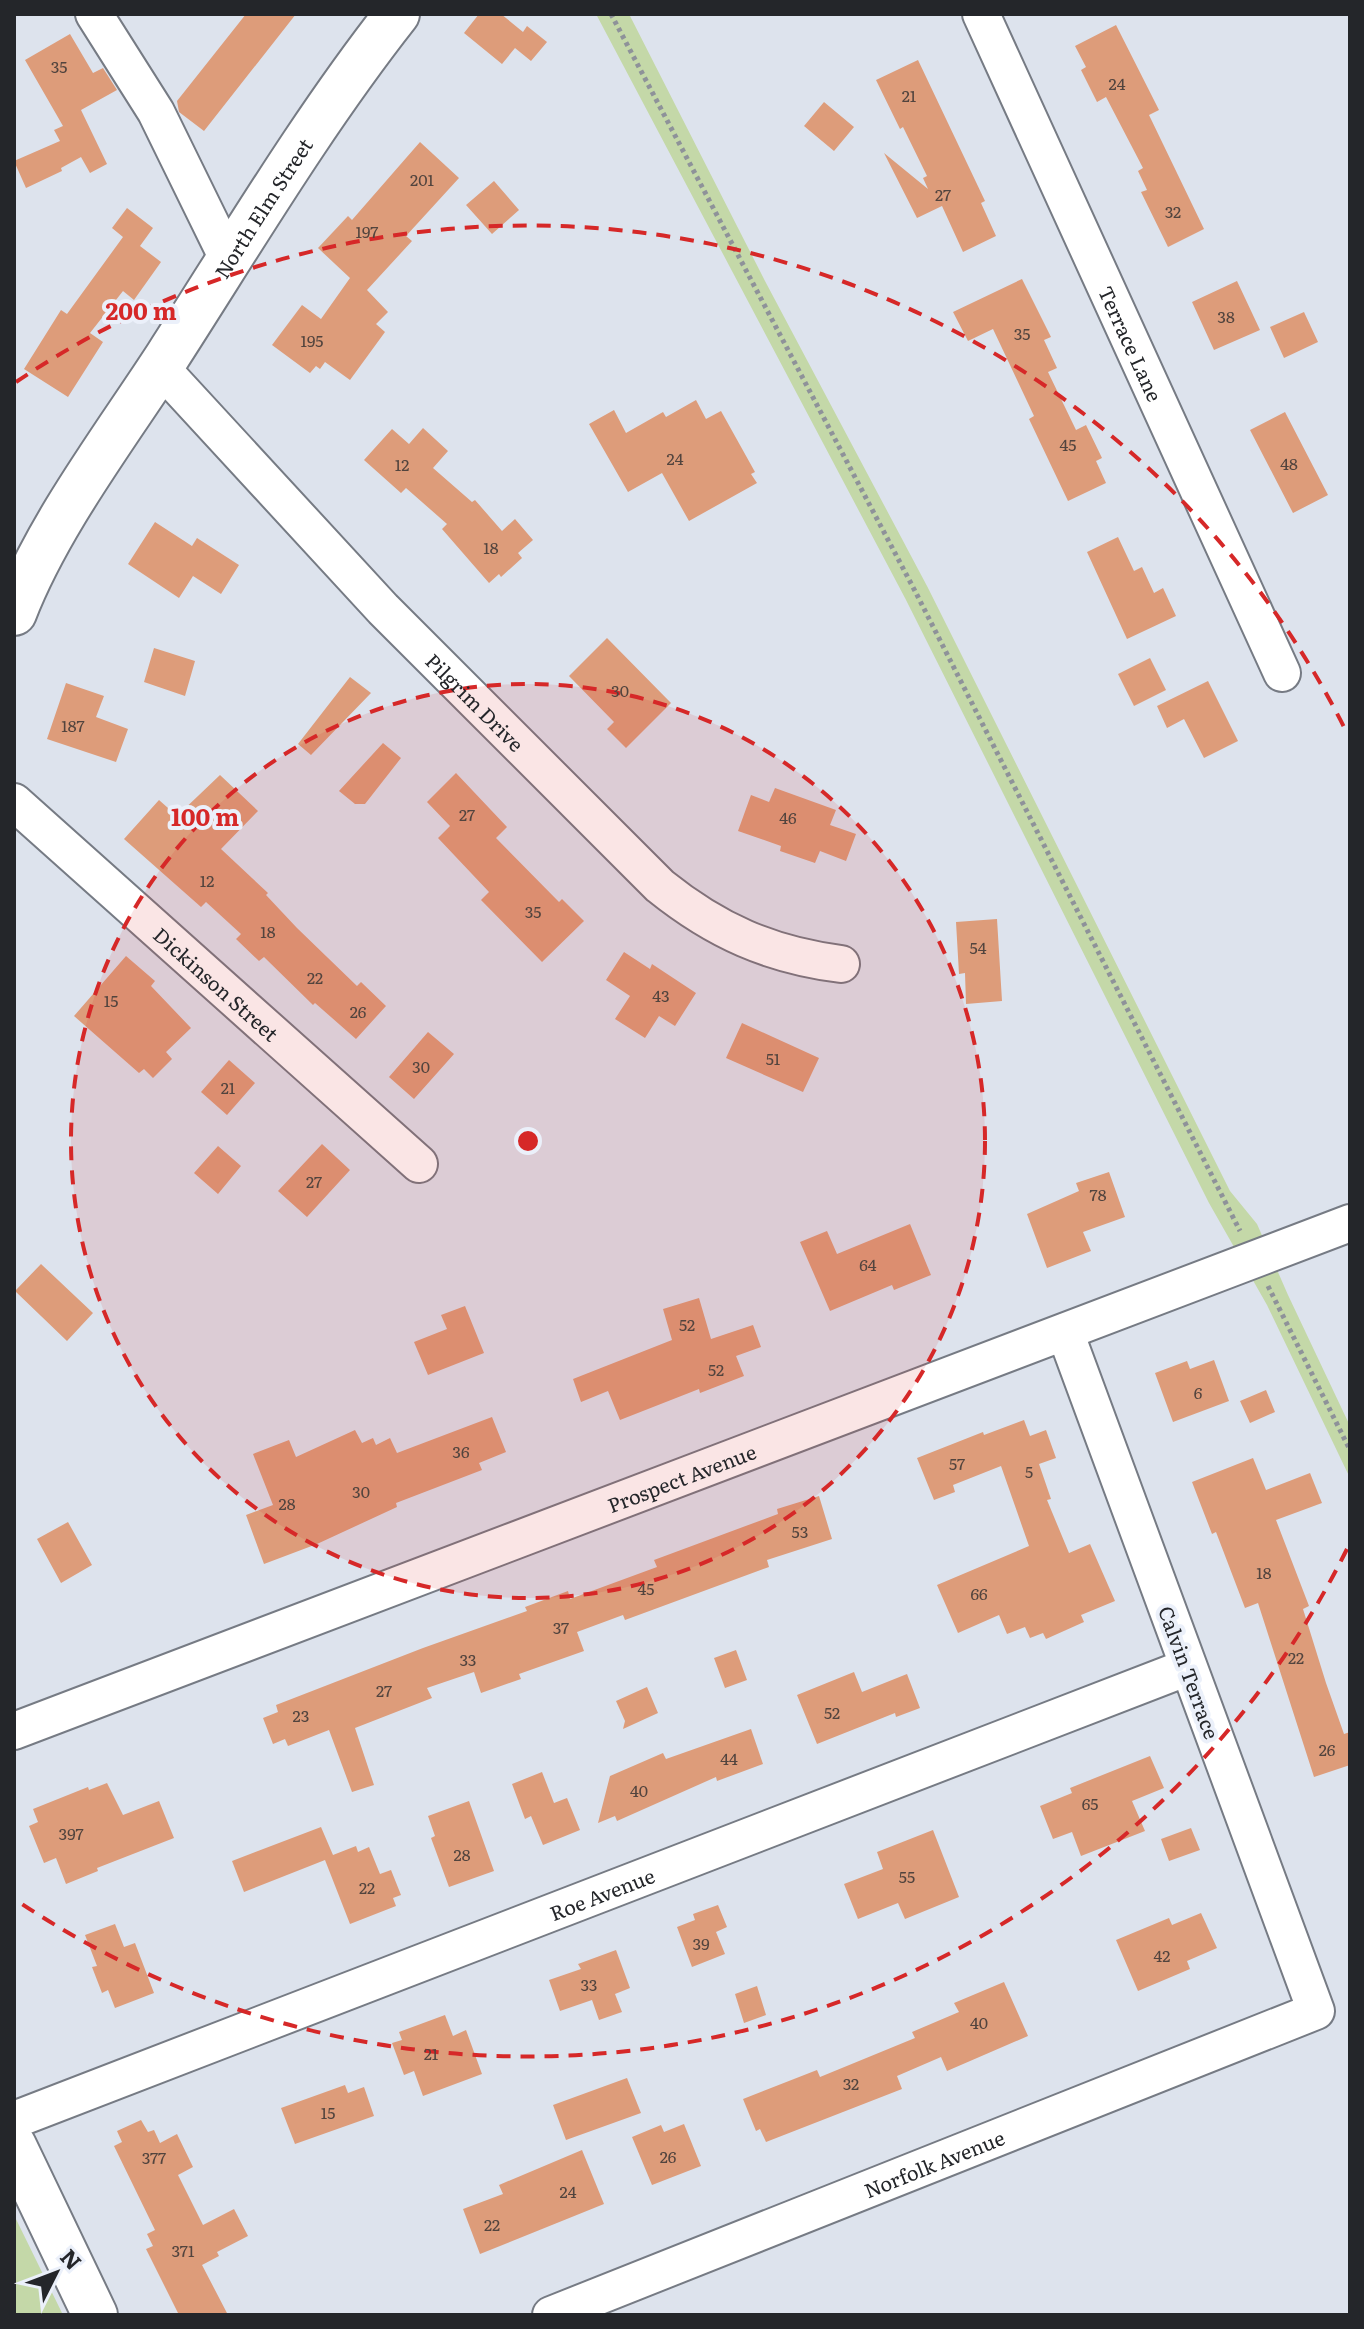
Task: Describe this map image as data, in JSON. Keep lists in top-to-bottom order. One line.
{"streets":{"main road":["North Elm Street"],"street":["Terrace Lane","Pilgrim Drive","Dickinson Street","Prospect Avenue","Calvin Terrace","Roe Avenue","Norfolk Avenue"]},"crossings":[["North Elm Street","Pilgrim Drive"],["Prospect Avenue","Calvin Terrace"],["Calvin Terrace","Roe Avenue"],["Calvin Terrace","Norfolk Avenue"]],"house_numbers":["35","24","21","201","27","32","197","38","35","195","45","24","48","12","18","30","187","27","46","12","35","18","54","22","43","15","26","51","30","21","27","78","64","52","52","6","36","57","5","30","28","53","18","45","66","37","22","33","27","52","23","26","44","40","65","397","28","55","22","39","42","33","40","21","32","15","26","377","24","22","371"],"north":"top right","rings":["200 m","100 m"]}
